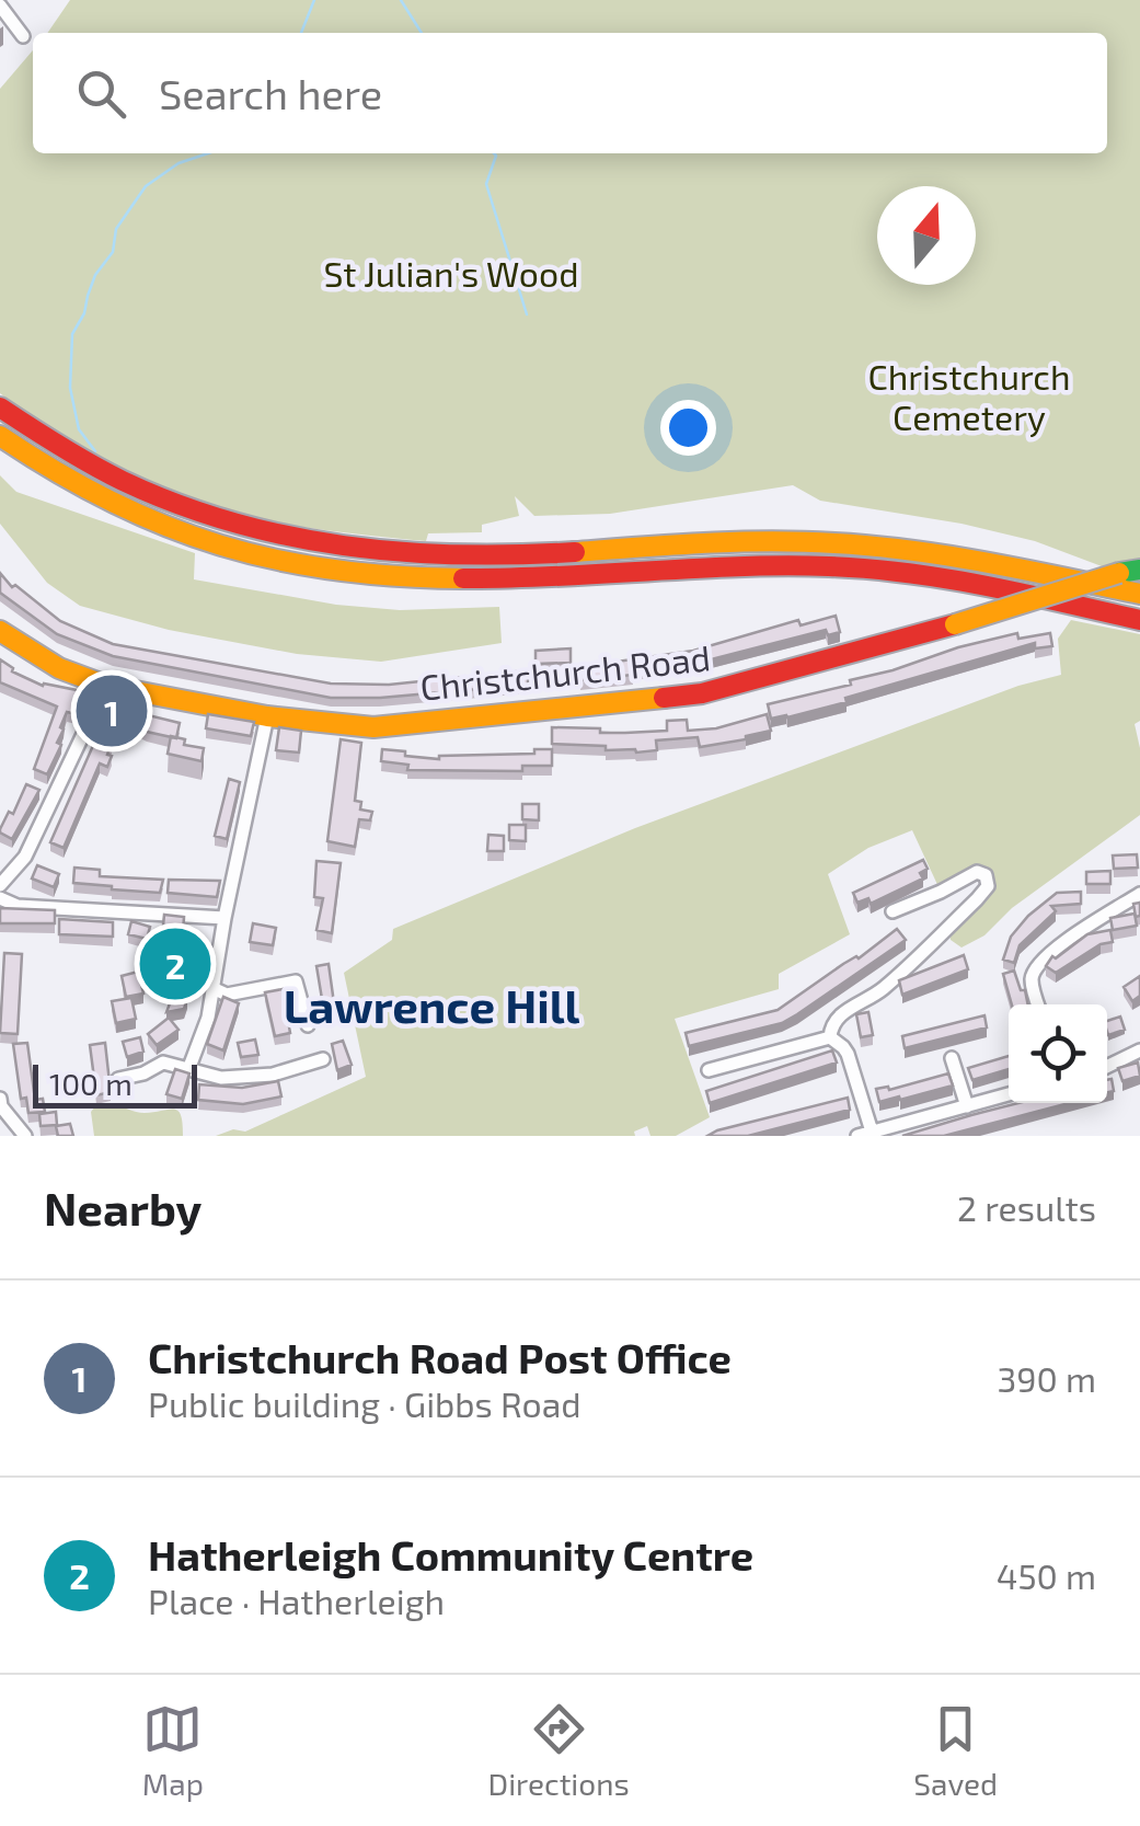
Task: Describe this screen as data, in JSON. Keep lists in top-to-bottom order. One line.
{"streets":{"main road":["Christchurch Road"]},"districts":["Lawrence Hill"],"parks":["St Julian's Wood","Christchurch Cemetery"],"scale_bar":"100 m","north":"top","page":{"search":"Search here","pins":["1","2"],"scale":"100 m","heading":["Nearby","2 results"],"list":[{"mark":"1","name":"Christchurch Road Post Office","note":"Public building · Gibbs Road","value":"390 m"},{"mark":"2","name":"Hatherleigh Community Centre","note":"Place · Hatherleigh","value":"450 m"}],"nav":["Map","Directions","Saved"]}}
